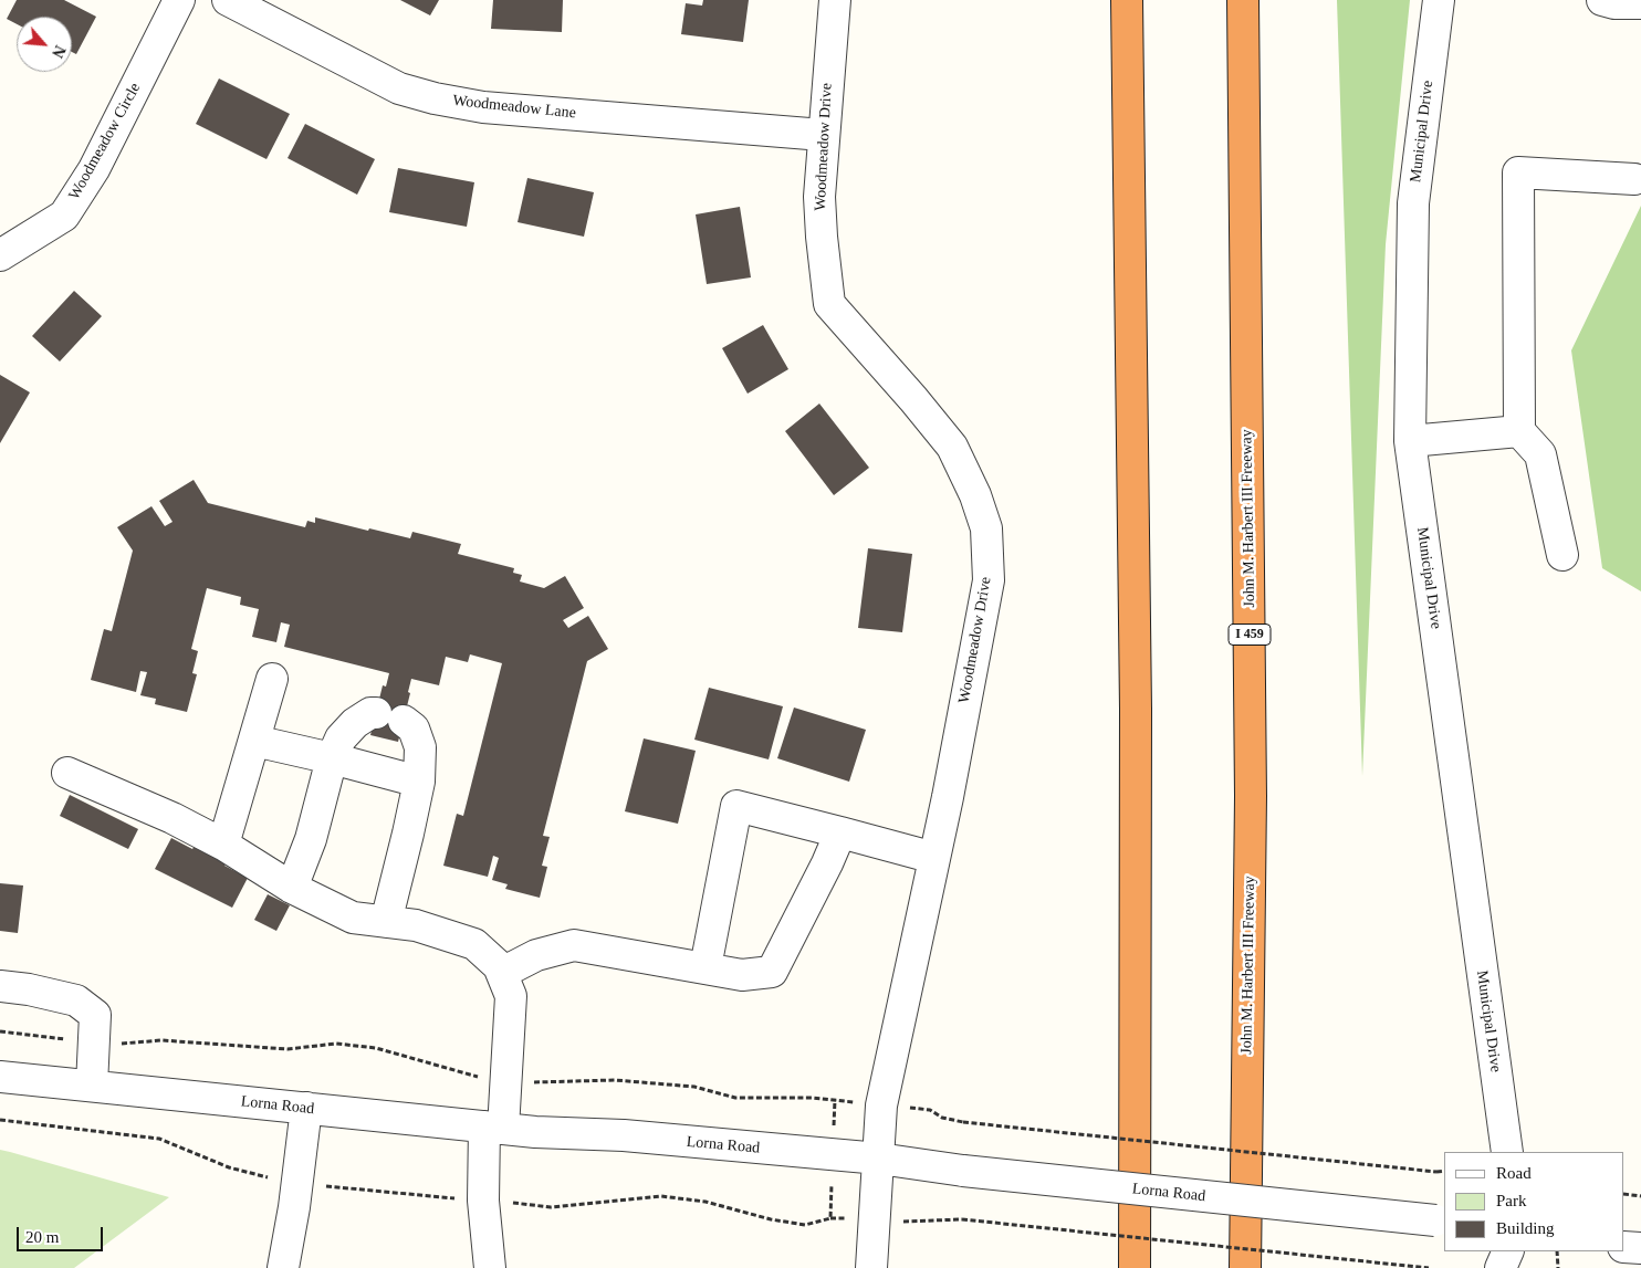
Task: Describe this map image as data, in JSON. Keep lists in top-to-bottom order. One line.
{"streets":{"highway":["John M. Harbert III Freeway","I 459"],"street":["Woodmeadow Lane","Municipal Drive","Woodmeadow Circle","Woodmeadow Drive","Lorna Road"]},"crossings":[["Woodmeadow Lane","Woodmeadow Drive"],["Woodmeadow Drive","Lorna Road"]],"legend":["Road","Park","Building"],"scale_bar":"20 m","north":"bottom right"}
